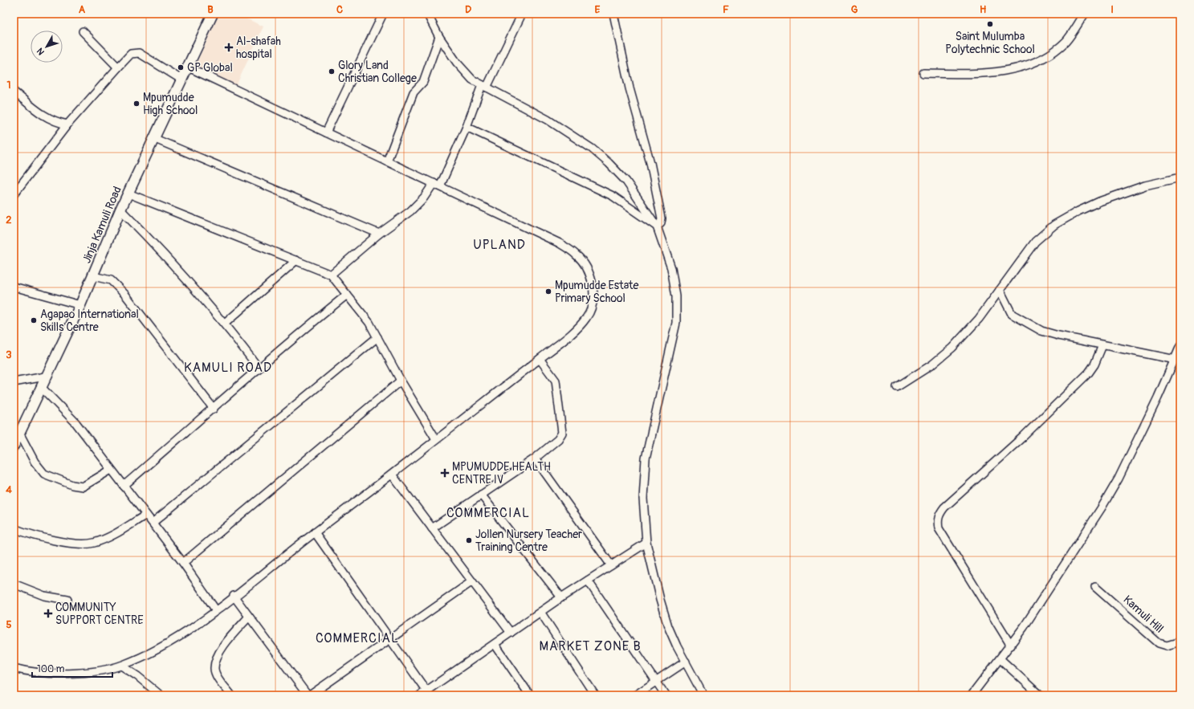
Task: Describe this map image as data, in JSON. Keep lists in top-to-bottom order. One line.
{"streets":{"main road":["Jinja Kamuli Road"],"street":["Kamuli Hill"]},"districts":["UPLAND","KAMULI ROAD","COMMERCIAL","COMMERCIAL","MARKET ZONE B"],"places":{"other":["Saint Mulumba Polytechnic School","GP Global","Glory Land Christian College","Mpumudde High School","Mpumudde Estate Primary School","Agapao International Skills Centre","Jollen Nursery Teacher Training Centre"],"health":["Al-shafah hospital","MPUMUDDE HEALTH CENTRE IV","COMMUNITY SUPPORT CENTRE"]},"scale_bar":"100 m","north":"bottom left","grid":{"columns":["A","B","C","D","E","F","G","H","I"],"rows":["1","2","3","4","5"]}}
